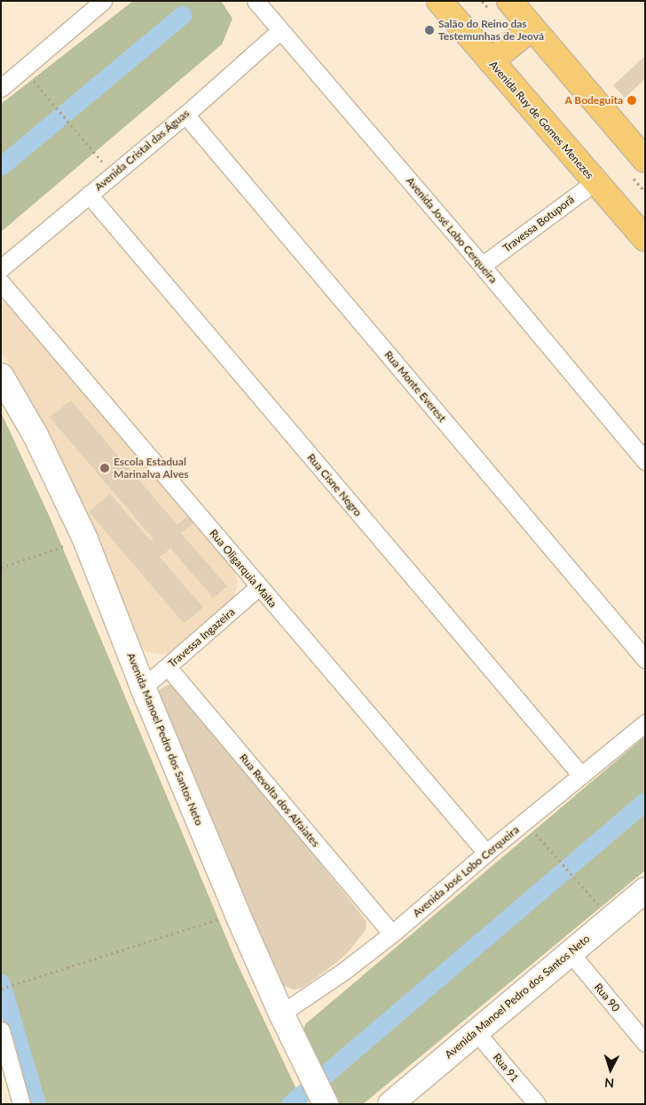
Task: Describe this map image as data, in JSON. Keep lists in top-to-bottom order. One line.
{"streets":{"main road":["Avenida Ruy de Gomes Menezes"],"street":["Avenida Cristal das Águas","Travessa Botuporã","Avenida José Lobo Cerqueira","Rua Monte Everest","Rua Cisne Negro","Rua Oligarquia Malta","Travessa Ingazeira","Avenida Manoel Pedro dos Santos Neto","Rua Revolta dos Alfaiates","Rua 90","Rua 91"]},"crossings":[["Avenida Ruy de Gomes Menezes","Travessa Botuporã"],["Avenida Cristal das Águas","Avenida José Lobo Cerqueira"],["Avenida Cristal das Águas","Rua Monte Everest"],["Avenida Cristal das Águas","Rua Cisne Negro"],["Travessa Botuporã","Avenida José Lobo Cerqueira"],["Avenida José Lobo Cerqueira","Rua Cisne Negro"],["Avenida José Lobo Cerqueira","Rua Oligarquia Malta"],["Avenida José Lobo Cerqueira","Avenida Manoel Pedro dos Santos Neto"],["Avenida José Lobo Cerqueira","Rua Revolta dos Alfaiates"],["Rua Oligarquia Malta","Travessa Ingazeira"],["Travessa Ingazeira","Avenida Manoel Pedro dos Santos Neto"],["Travessa Ingazeira","Rua Revolta dos Alfaiates"],["Avenida Manoel Pedro dos Santos Neto","Rua 90"],["Avenida Manoel Pedro dos Santos Neto","Rua 91"]],"places":["Salão do Reino das Testemunhas de Jeová","A Bodeguita","Escola Estadual Marinalva Alves"],"north":"bottom"}
